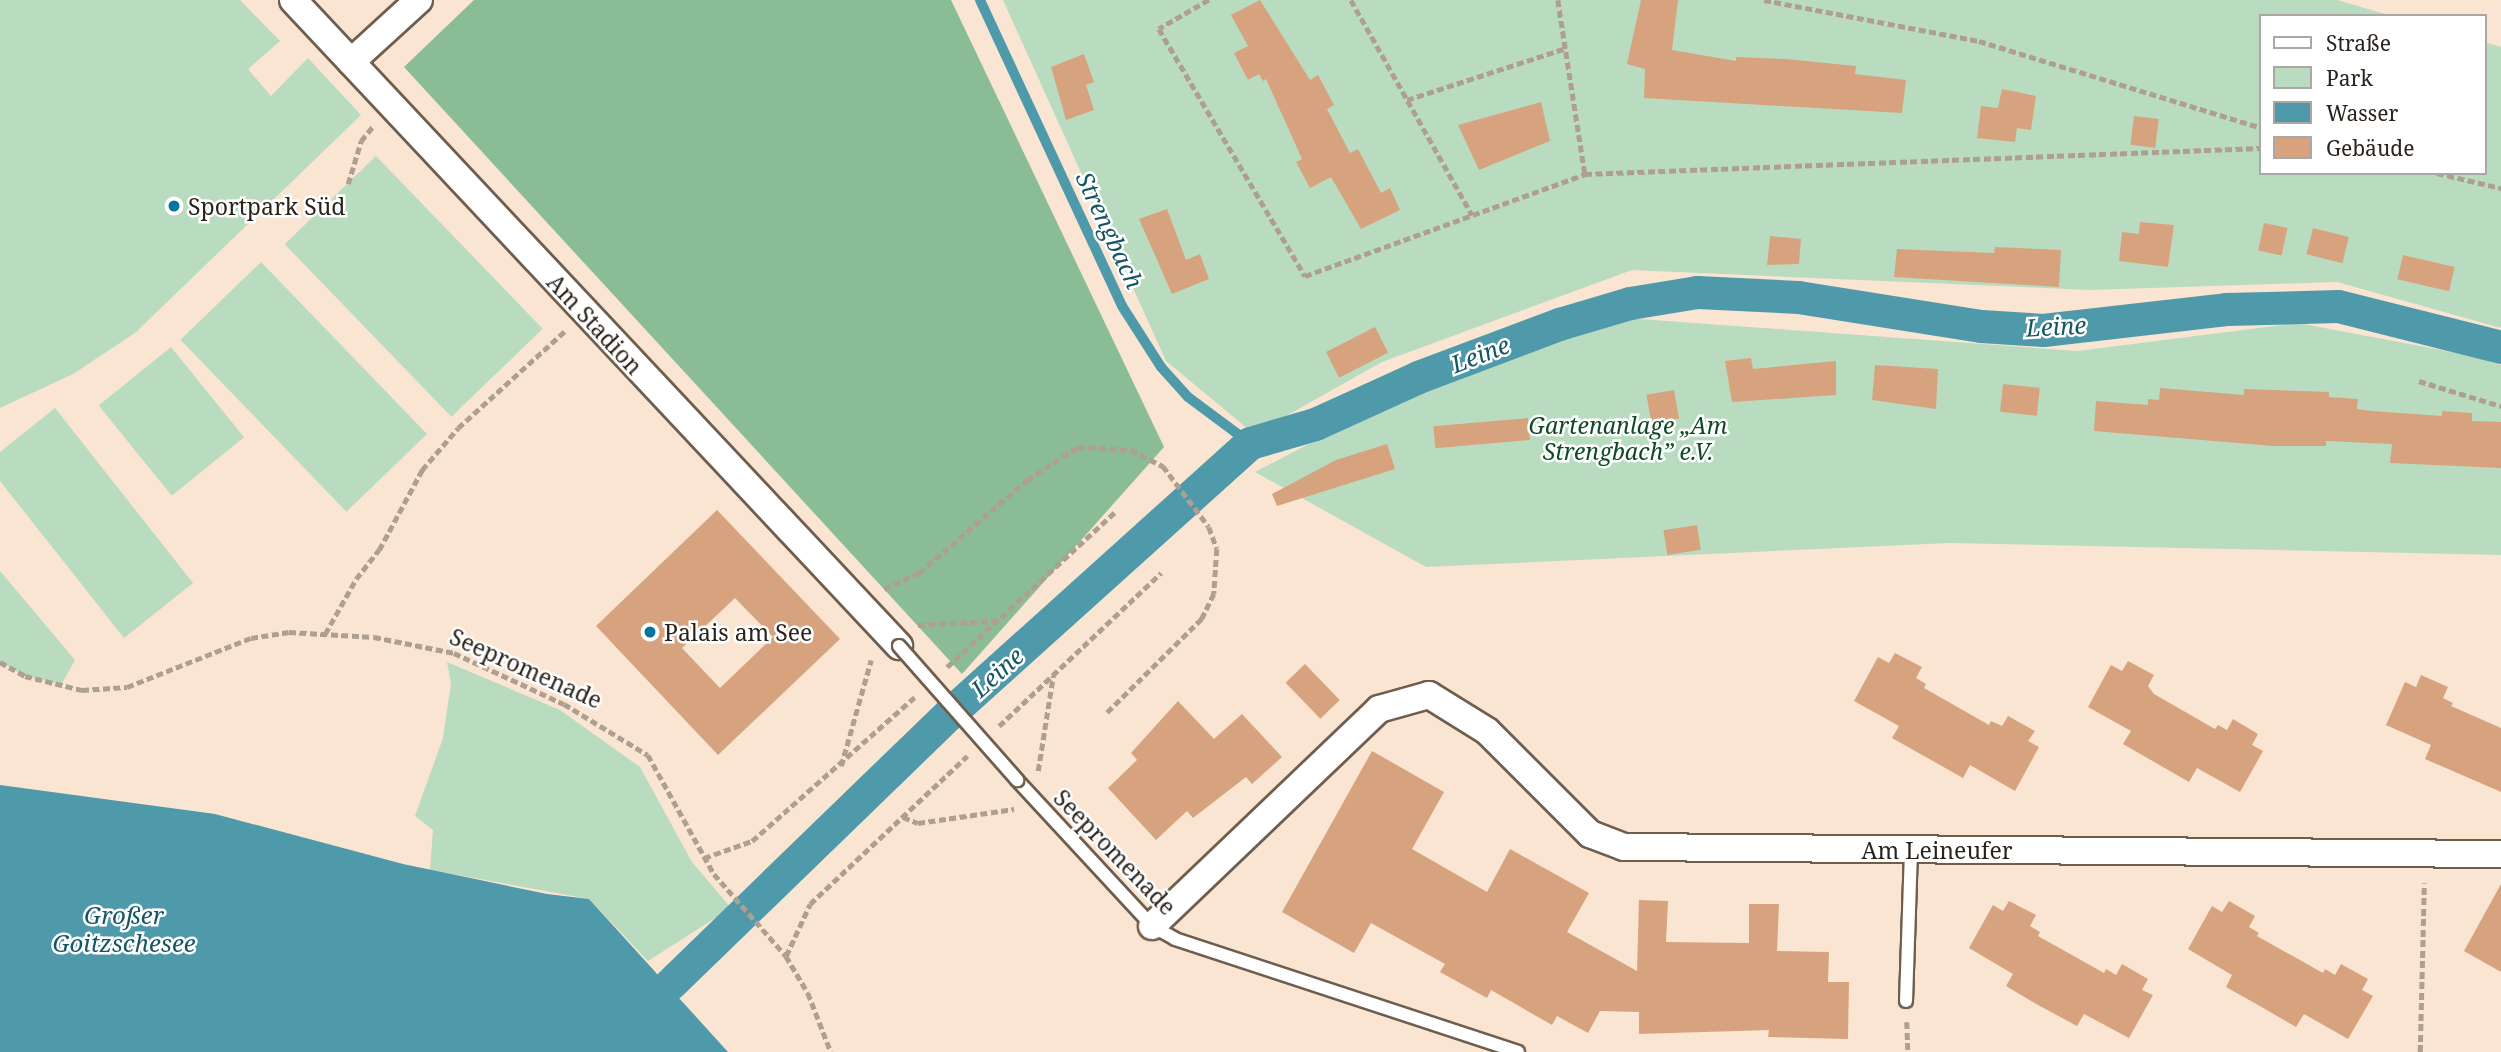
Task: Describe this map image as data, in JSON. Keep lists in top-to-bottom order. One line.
{"streets":{"street":["Am Stadion","Am Leineufer"],"lane":["Seepromenade"]},"crossings":[["Am Stadion","Seepromenade"],["Seepromenade","Am Leineufer"]],"water":["Strengbach","Leine","Großer Goitzschesee"],"parks":["Gartenanlage „Am Strengbach” e.V."],"places":["Sportpark Süd","Palais am See"],"legend":["Straße","Park","Wasser","Gebäude"]}
